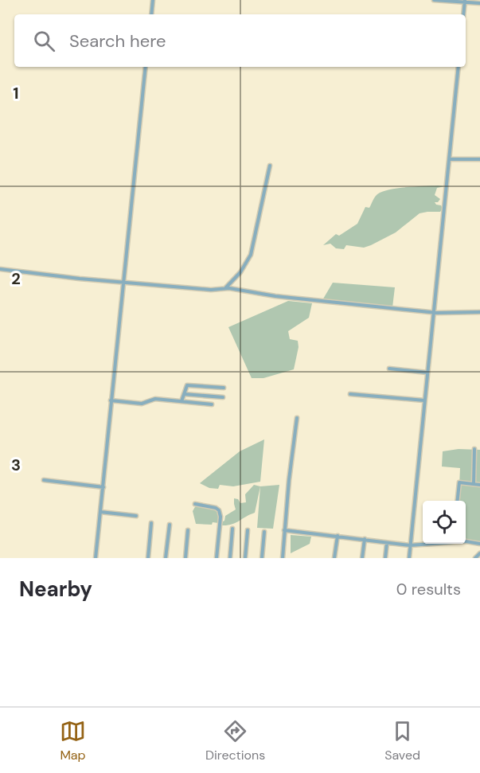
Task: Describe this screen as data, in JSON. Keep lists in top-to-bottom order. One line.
{"page":{"search":"Search here","heading":["Nearby","0 results"],"nav":["Map","Directions","Saved"]},"grid":{"rows":["1","2","3"]}}
